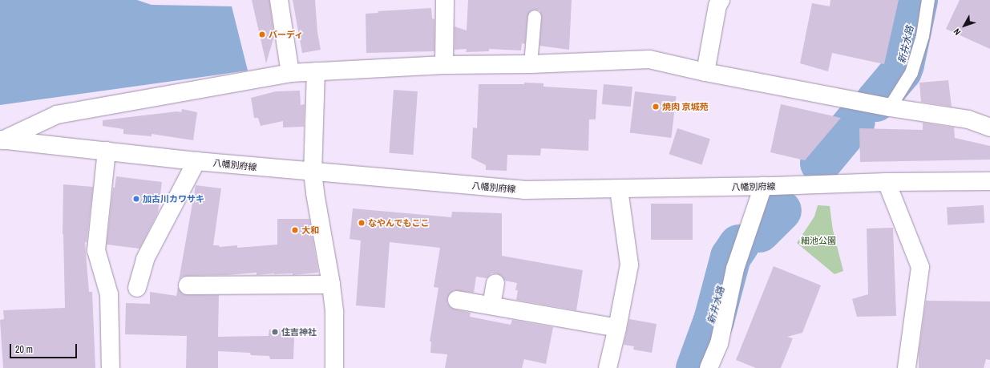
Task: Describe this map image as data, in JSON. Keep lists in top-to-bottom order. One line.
{"streets":{"street":["八幡別府線"]},"water":["新井水路"],"parks":["細池公園"],"places":["バーディ","焼肉 京城苑","加古川カワサキ","なやんでもここ","大和","住吉神社"],"scale_bar":"20 m","north":"bottom left"}
